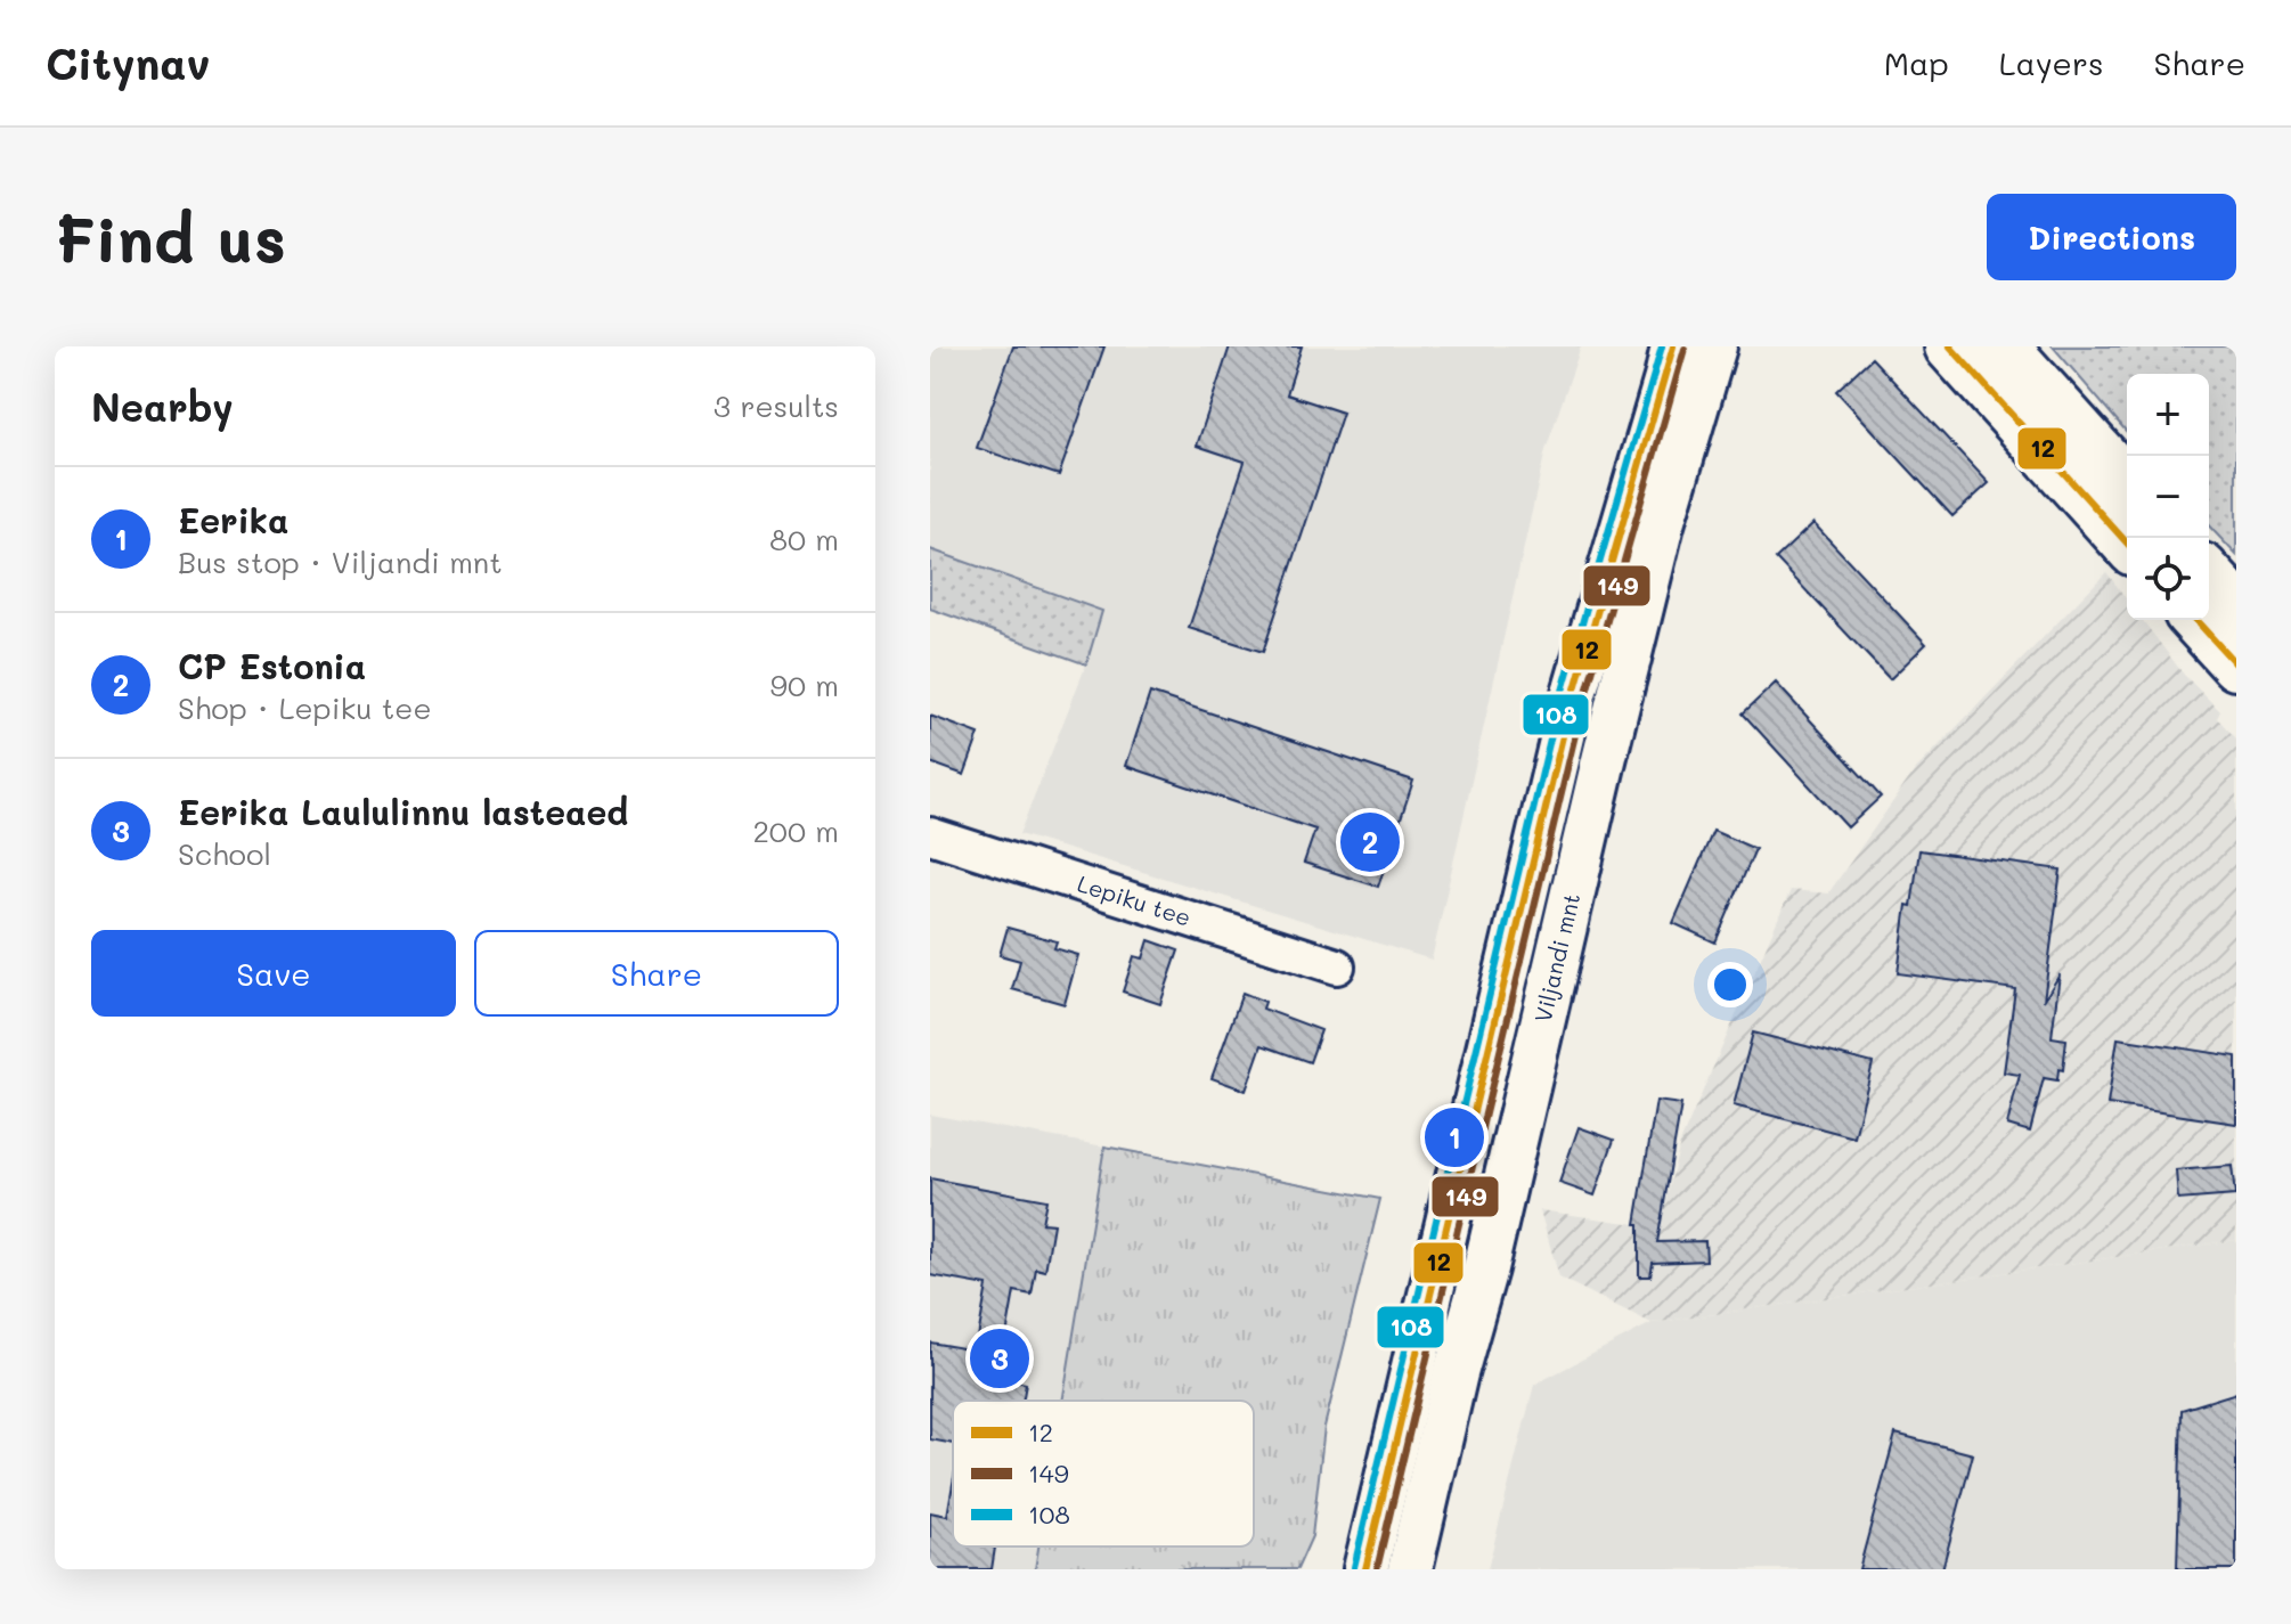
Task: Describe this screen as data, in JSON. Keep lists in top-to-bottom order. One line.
{"streets":{"main road":["Viljandi mnt"],"street":["Lepiku tee"]},"lines":["transit line 12","transit line 108","transit line 149"],"legend":["12","149","108"],"page":{"header":"Citynav","nav":["Map","Layers","Share"],"buttons":["Directions",["Save","Share"]],"title":"Find us","heading":["Nearby","3 results"],"map_buttons":["+","−"],"list":[{"mark":"1","name":"Eerika","note":"Bus stop · Viljandi mnt","value":"80 m"},{"mark":"2","name":"CP Estonia","note":"Shop · Lepiku tee","value":"90 m"},{"mark":"3","name":"Eerika Laululinnu lasteaed","note":"School","value":"200 m"}],"pins":["2","1","3"]}}
